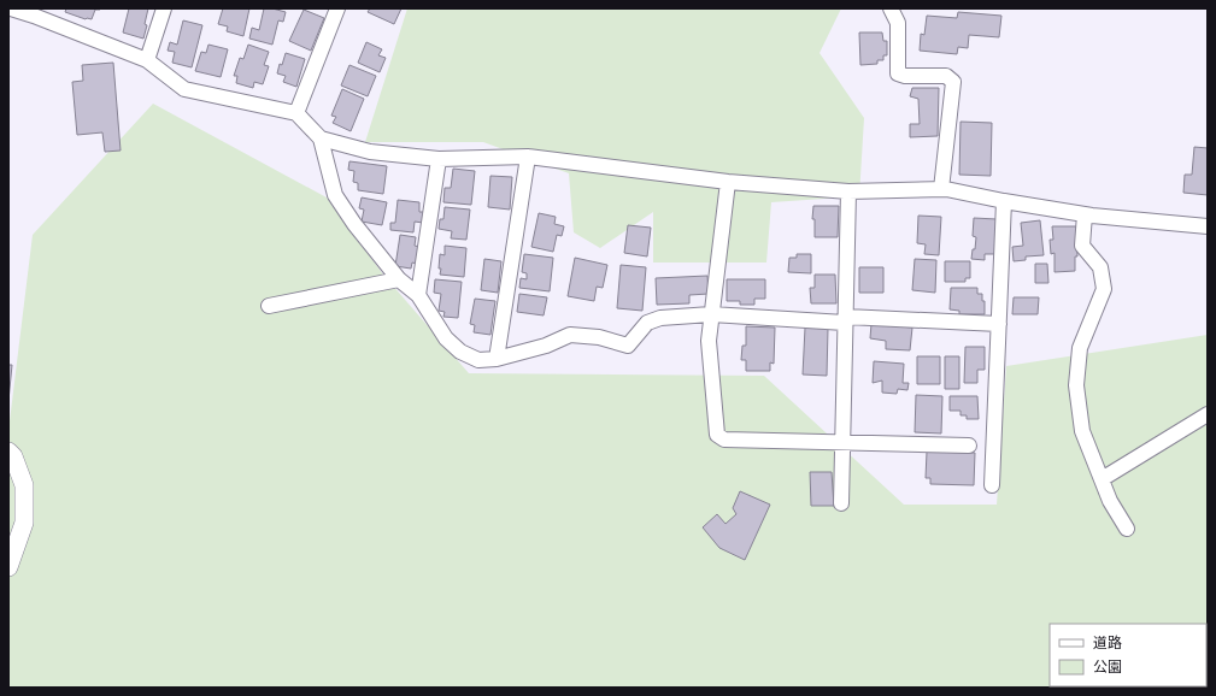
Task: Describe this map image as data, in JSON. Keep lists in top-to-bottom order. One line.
{"legend":["道路","公園"]}
